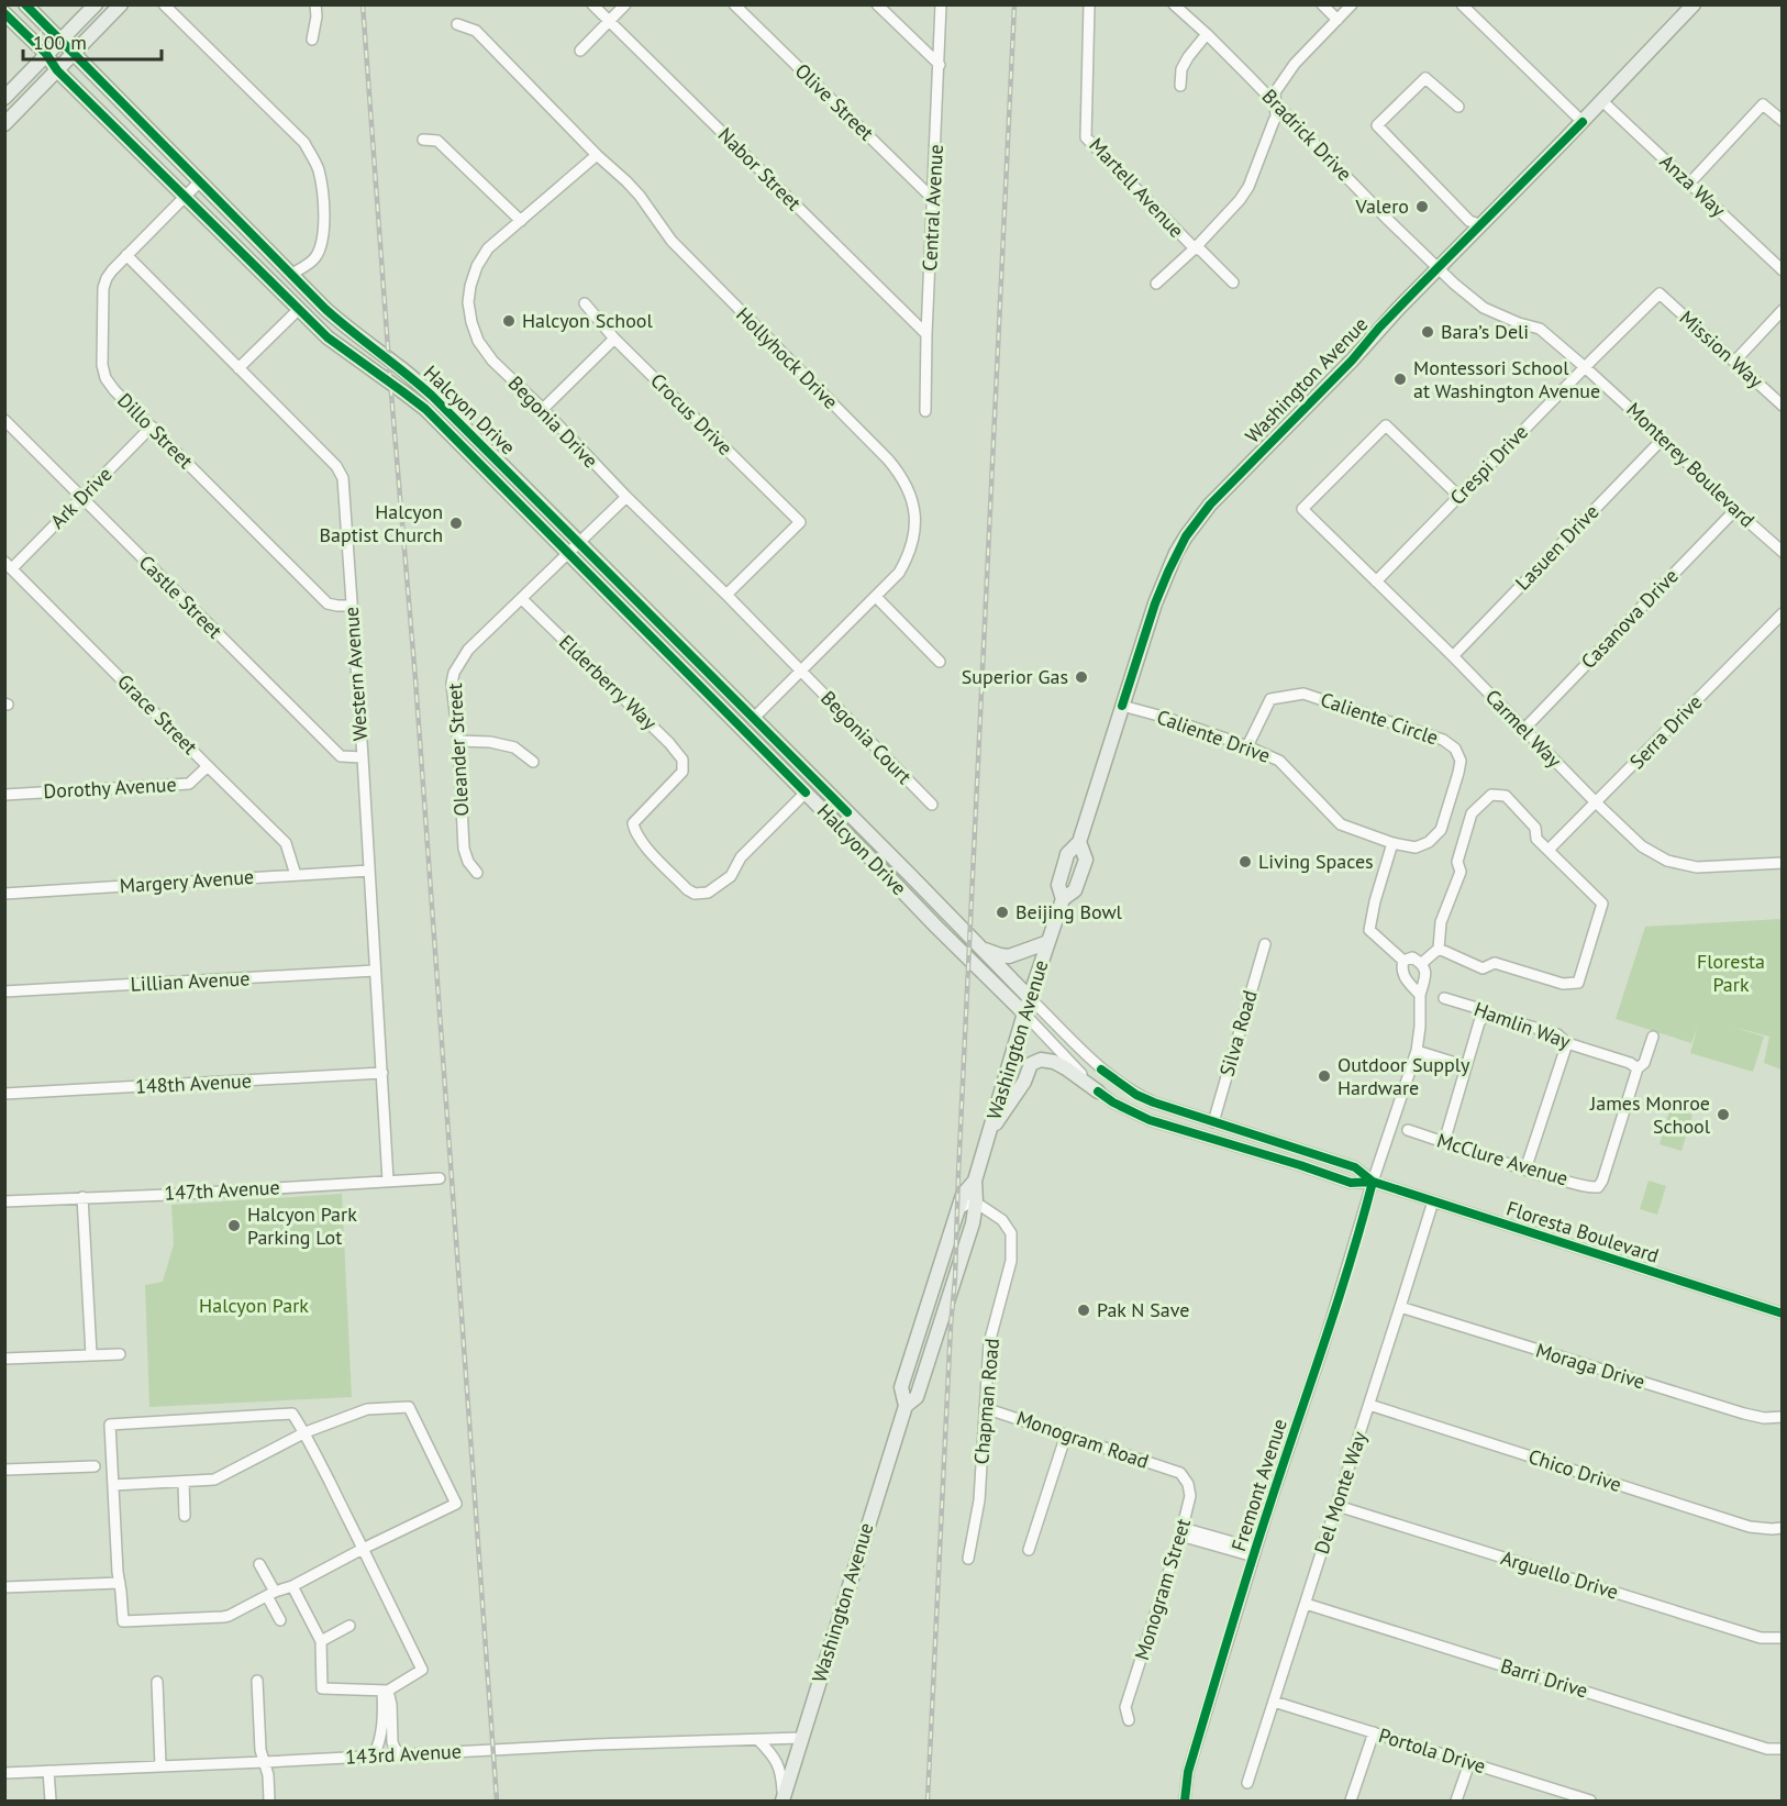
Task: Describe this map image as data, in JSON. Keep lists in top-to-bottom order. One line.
{"streets":{"main road":["Washington Avenue","Halcyon Drive"],"street":["Olive Street","Bradrick Drive","Nabor Street","Anza Way","Martell Avenue","Central Avenue","Mission Way","Hollyhock Drive","Crocus Drive","Begonia Drive","Dillo Street","Crespi Drive","Monterey Boulevard","Ark Drive","Lasuen Drive","Castle Street","Casanova Drive","Western Avenue","Elderberry Way","Grace Street","Caliente Circle","Carmel Way","Serra Drive","Caliente Drive","Begonia Court","Oleander Street","Dorothy Avenue","Margery Avenue","Lillian Avenue","Hamlin Way","Silva Road","148th Avenue","McClure Avenue","147th Avenue","Floresta Boulevard","Moraga Drive","Chapman Road","Monogram Road","Chico Drive","Fremont Avenue","Del Monte Way","Arguello Drive","Monogram Street","Barri Drive","Portola Drive","143rd Avenue"]},"crossings":[["Olive Street","Central Avenue"],["Bradrick Drive","Washington Avenue"],["Bradrick Drive","Monterey Boulevard"],["Nabor Street","Central Avenue"],["Anza Way","Washington Avenue"],["Mission Way","Crespi Drive"],["Hollyhock Drive","Halcyon Drive"],["Hollyhock Drive","Begonia Drive"],["Hollyhock Drive","Begonia Court"],["Washington Avenue","Halcyon Drive"],["Washington Avenue","Monterey Boulevard"],["Washington Avenue","Caliente Drive"],["Washington Avenue","Floresta Boulevard"],["Washington Avenue","Chapman Road"],["Washington Avenue","143rd Avenue"],["Halcyon Drive","Dillo Street"],["Halcyon Drive","Elderberry Way"],["Halcyon Drive","Oleander Street"],["Halcyon Drive","Floresta Boulevard"],["Crocus Drive","Begonia Drive"],["Begonia Drive","Begonia Court"],["Begonia Drive","Oleander Street"],["Dillo Street","Ark Drive"],["Dillo Street","Western Avenue"],["Crespi Drive","Monterey Boulevard"],["Crespi Drive","Carmel Way"],["Monterey Boulevard","Lasuen Drive"],["Monterey Boulevard","Casanova Drive"],["Ark Drive","Castle Street"],["Ark Drive","Grace Street"],["Lasuen Drive","Carmel Way"],["Castle Street","Western Avenue"],["Casanova Drive","Carmel Way"],["Western Avenue","Margery Avenue"],["Western Avenue","Lillian Avenue"],["Western Avenue","148th Avenue"],["Western Avenue","147th Avenue"],["Elderberry Way","Oleander Street"],["Grace Street","Dorothy Avenue"],["Grace Street","Margery Avenue"],["Caliente Circle","Caliente Drive"],["Carmel Way","Serra Drive"],["Hamlin Way","McClure Avenue"],["Silva Road","Floresta Boulevard"],["Floresta Boulevard","Fremont Avenue"],["Floresta Boulevard","Del Monte Way"],["Moraga Drive","Del Monte Way"],["Chapman Road","Monogram Road"],["Monogram Road","Monogram Street"],["Chico Drive","Del Monte Way"],["Del Monte Way","Arguello Drive"],["Del Monte Way","Barri Drive"],["Del Monte Way","Portola Drive"]],"parks":["Floresta Park","Halcyon Park"],"places":["Valero","Halcyon School","Bara’s Deli","Montessori School at Washington Avenue","Halcyon Baptist Church","Superior Gas","Living Spaces","Beijing Bowl","Outdoor Supply Hardware","James Monroe School","Halcyon Park Parking Lot","Pak N Save"],"scale_bar":"100 m"}
